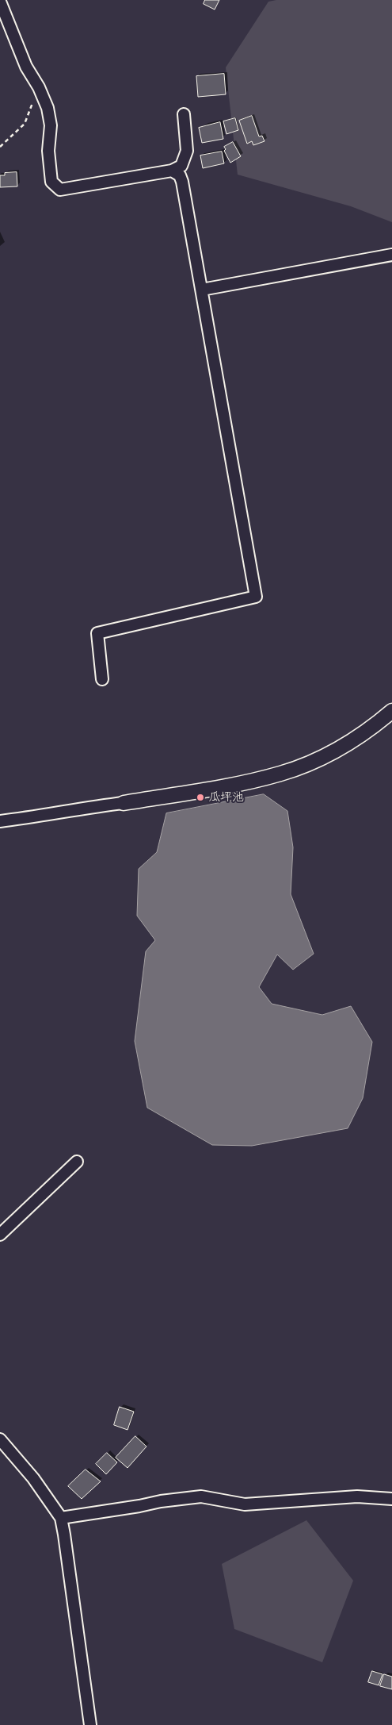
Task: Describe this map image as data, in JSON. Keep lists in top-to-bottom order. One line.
{"places":["瓜坪池"]}
